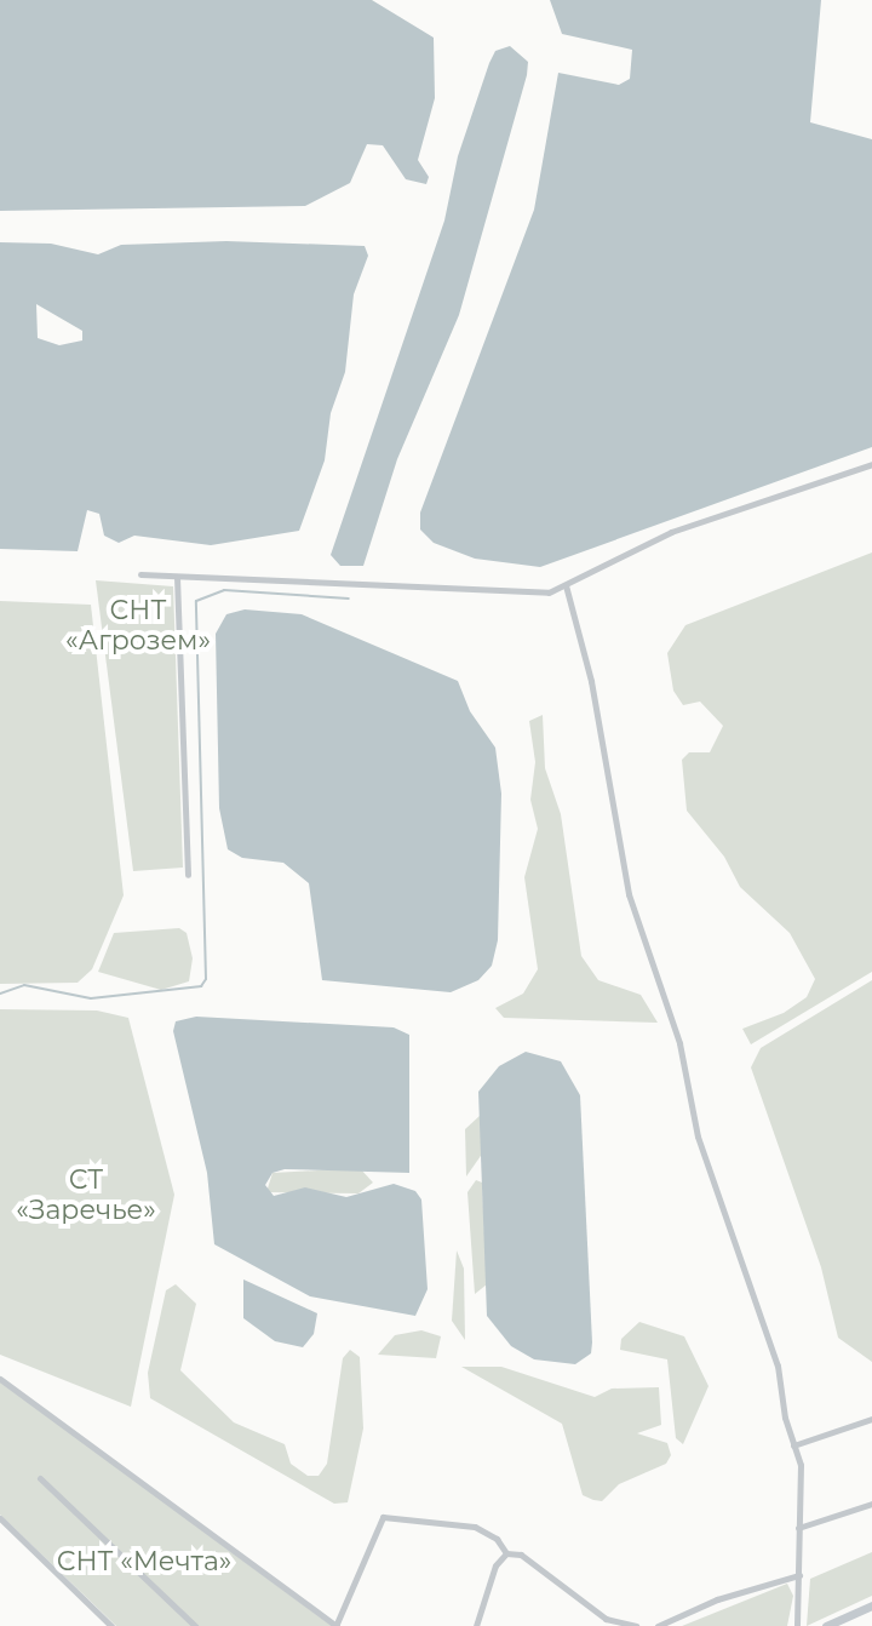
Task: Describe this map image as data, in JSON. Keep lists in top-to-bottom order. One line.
{"parks":["СНТ «Агрозем»","СТ «Заречье»","СНТ «Мечта»"]}
